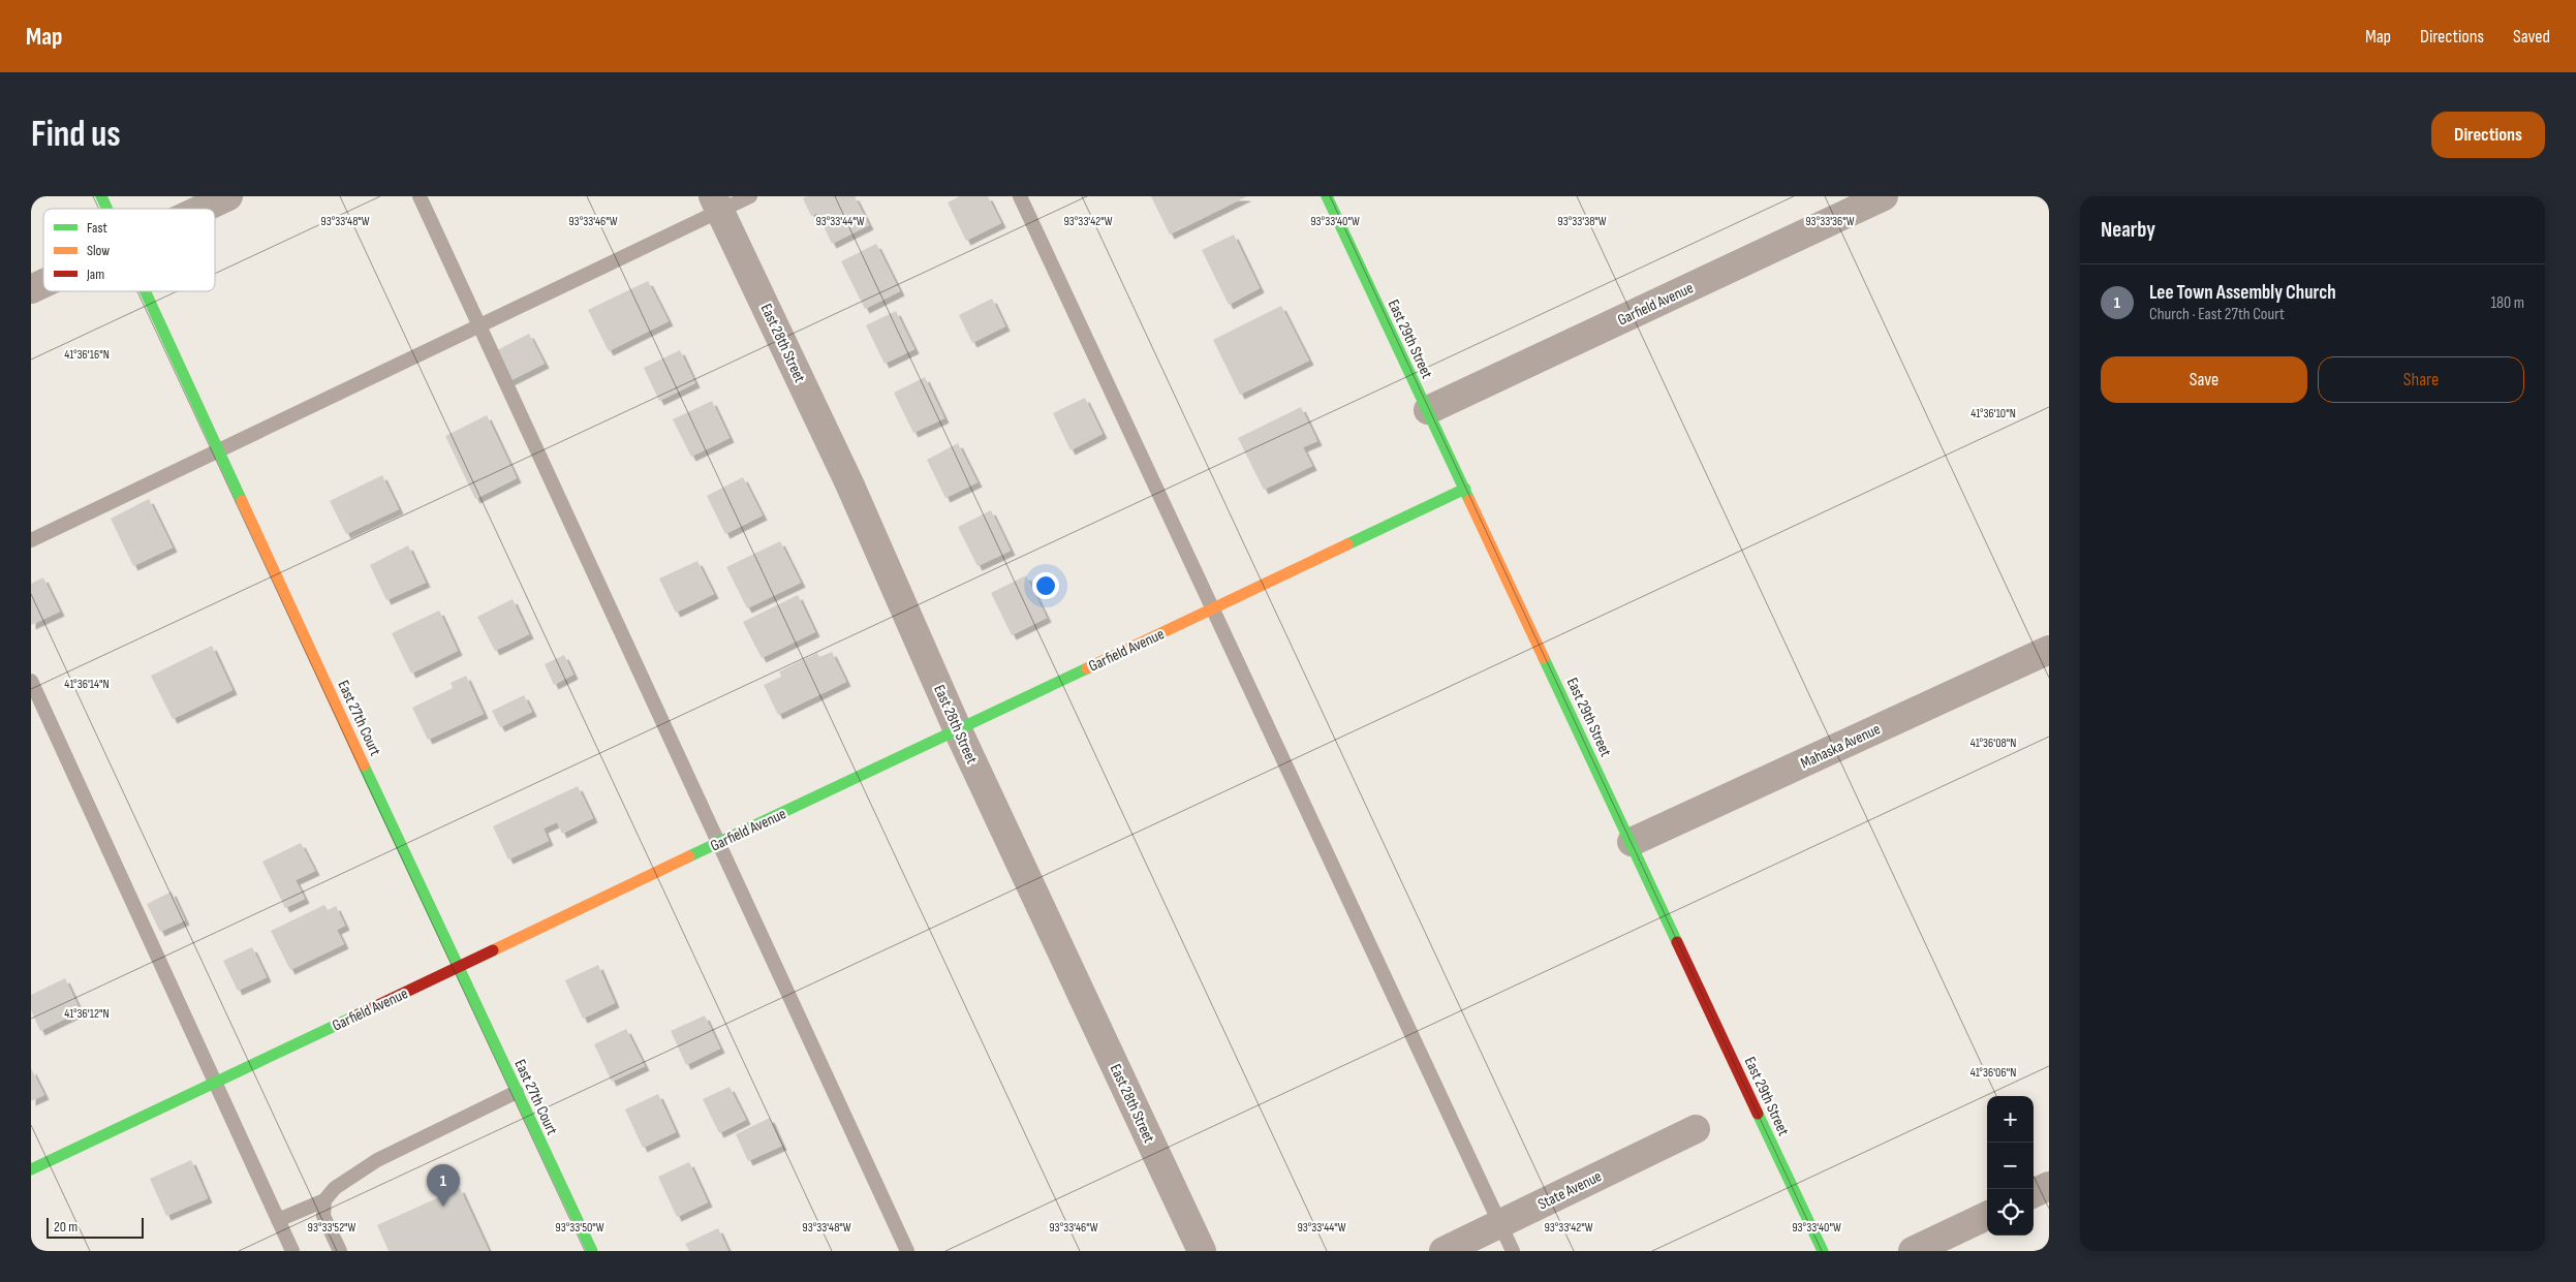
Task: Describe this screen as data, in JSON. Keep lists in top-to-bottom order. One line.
{"streets":{"street":["Garfield Avenue","East 29th Street","East 28th Street","East 27th Court","Mahaska Avenue","State Avenue"]},"crossings":[["Garfield Avenue","East 29th Street"],["Garfield Avenue","East 28th Street"],["Garfield Avenue","East 27th Court"],["East 29th Street","Mahaska Avenue"]],"legend":["Fast","Slow","Jam"],"scale_bar":"20 m","page":{"header":"Map","nav":["Map","Directions","Saved"],"buttons":["Directions",["Save","Share"]],"title":"Find us","heading":"Nearby","list":[{"mark":"1","name":"Lee Town Assembly Church","note":"Church · East 27th Court","value":"180 m"}],"map_buttons":["+","−"],"pins":"1","scale":"20 m"},"coordinates":["93°33'48\"W","93°33'46\"W","93°33'44\"W","93°33'42\"W","93°33'40\"W","93°33'38\"W","93°33'36\"W","41°36'16\"N","41°36'10\"N","41°36'14\"N","41°36'08\"N","41°36'12\"N","41°36'06\"N","93°33'52\"W","93°33'50\"W"]}
